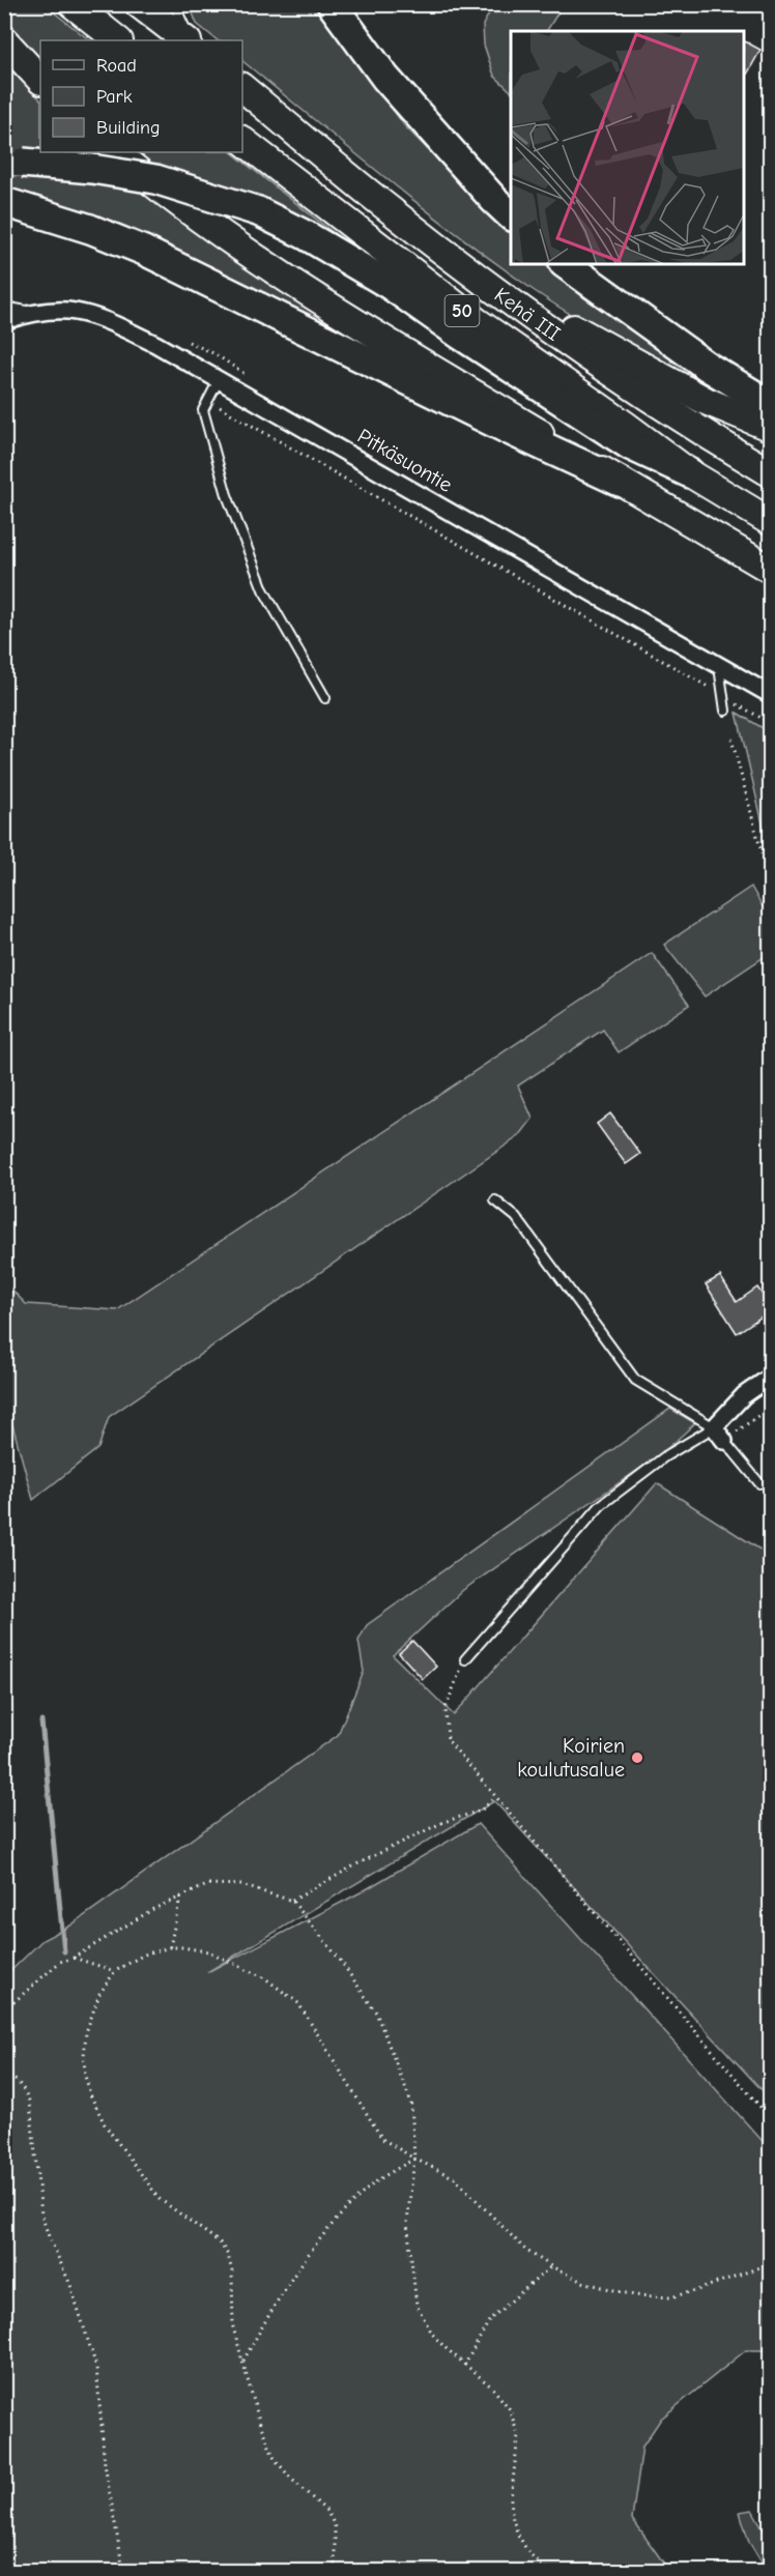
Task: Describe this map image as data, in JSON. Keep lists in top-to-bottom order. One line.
{"streets":{"highway":["50","Kehä III"],"street":["Pitkäsuontie"]},"places":["Koirien koulutusalue"],"legend":["Road","Park","Building"]}
